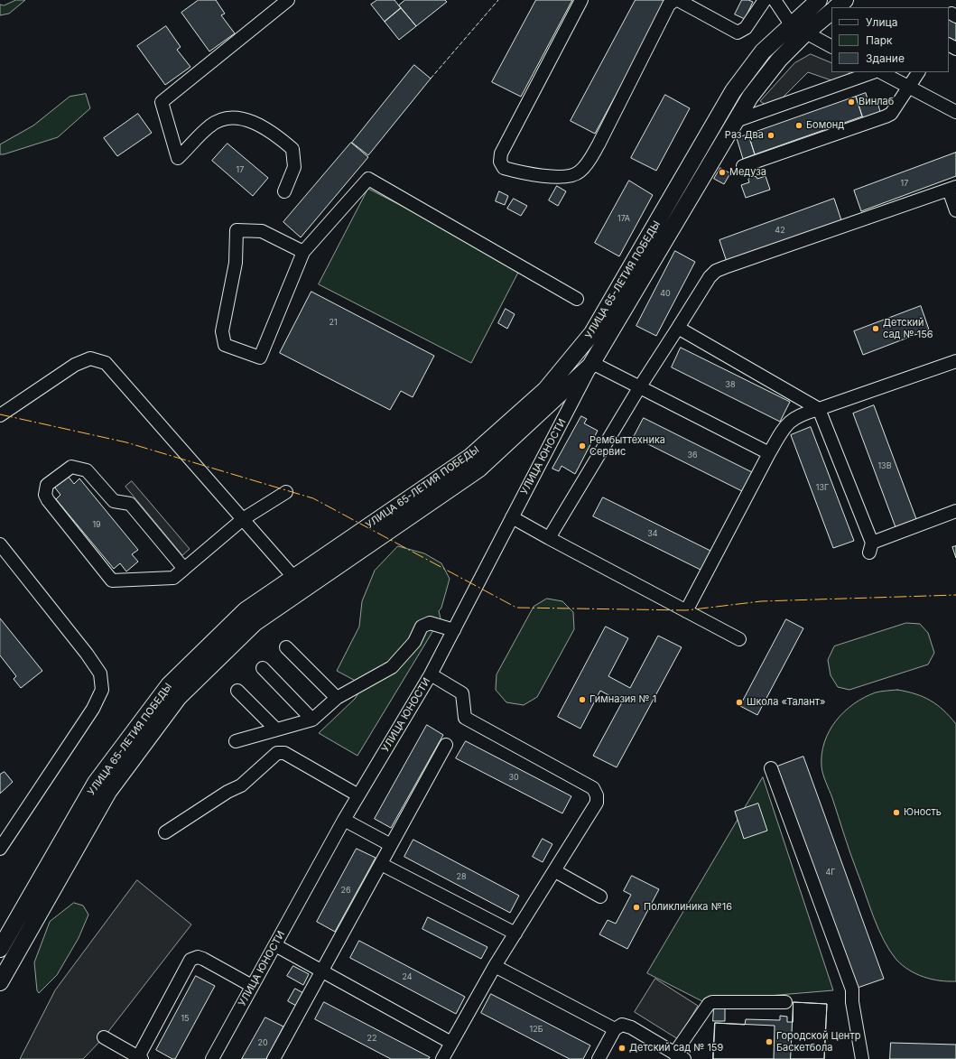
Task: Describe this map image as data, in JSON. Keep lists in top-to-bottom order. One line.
{"streets":{"main road":["УЛИЦА 65-ЛЕТИЯ ПОБЕДЫ"],"street":["УЛИЦА ЮНОСТИ"]},"crossings":[["УЛИЦА 65-ЛЕТИЯ ПОБЕДЫ","УЛИЦА ЮНОСТИ"]],"places":["Винлаб","Бомонд","Раз Два","Медуза","Детский сад № 156","Рембыттехника Сервис","Гимназия № 1","Школа «Талант»","Юность","Поликлиника №16","Городской Центр Баскетбола","Детский сад № 159"],"house_numbers":["17","17","17А","42","40","21","38","36","13В","13Г","19","34","30","4Г","28","26","24","15","12Б","22","20"],"legend":["Улица","Парк","Здание"]}
